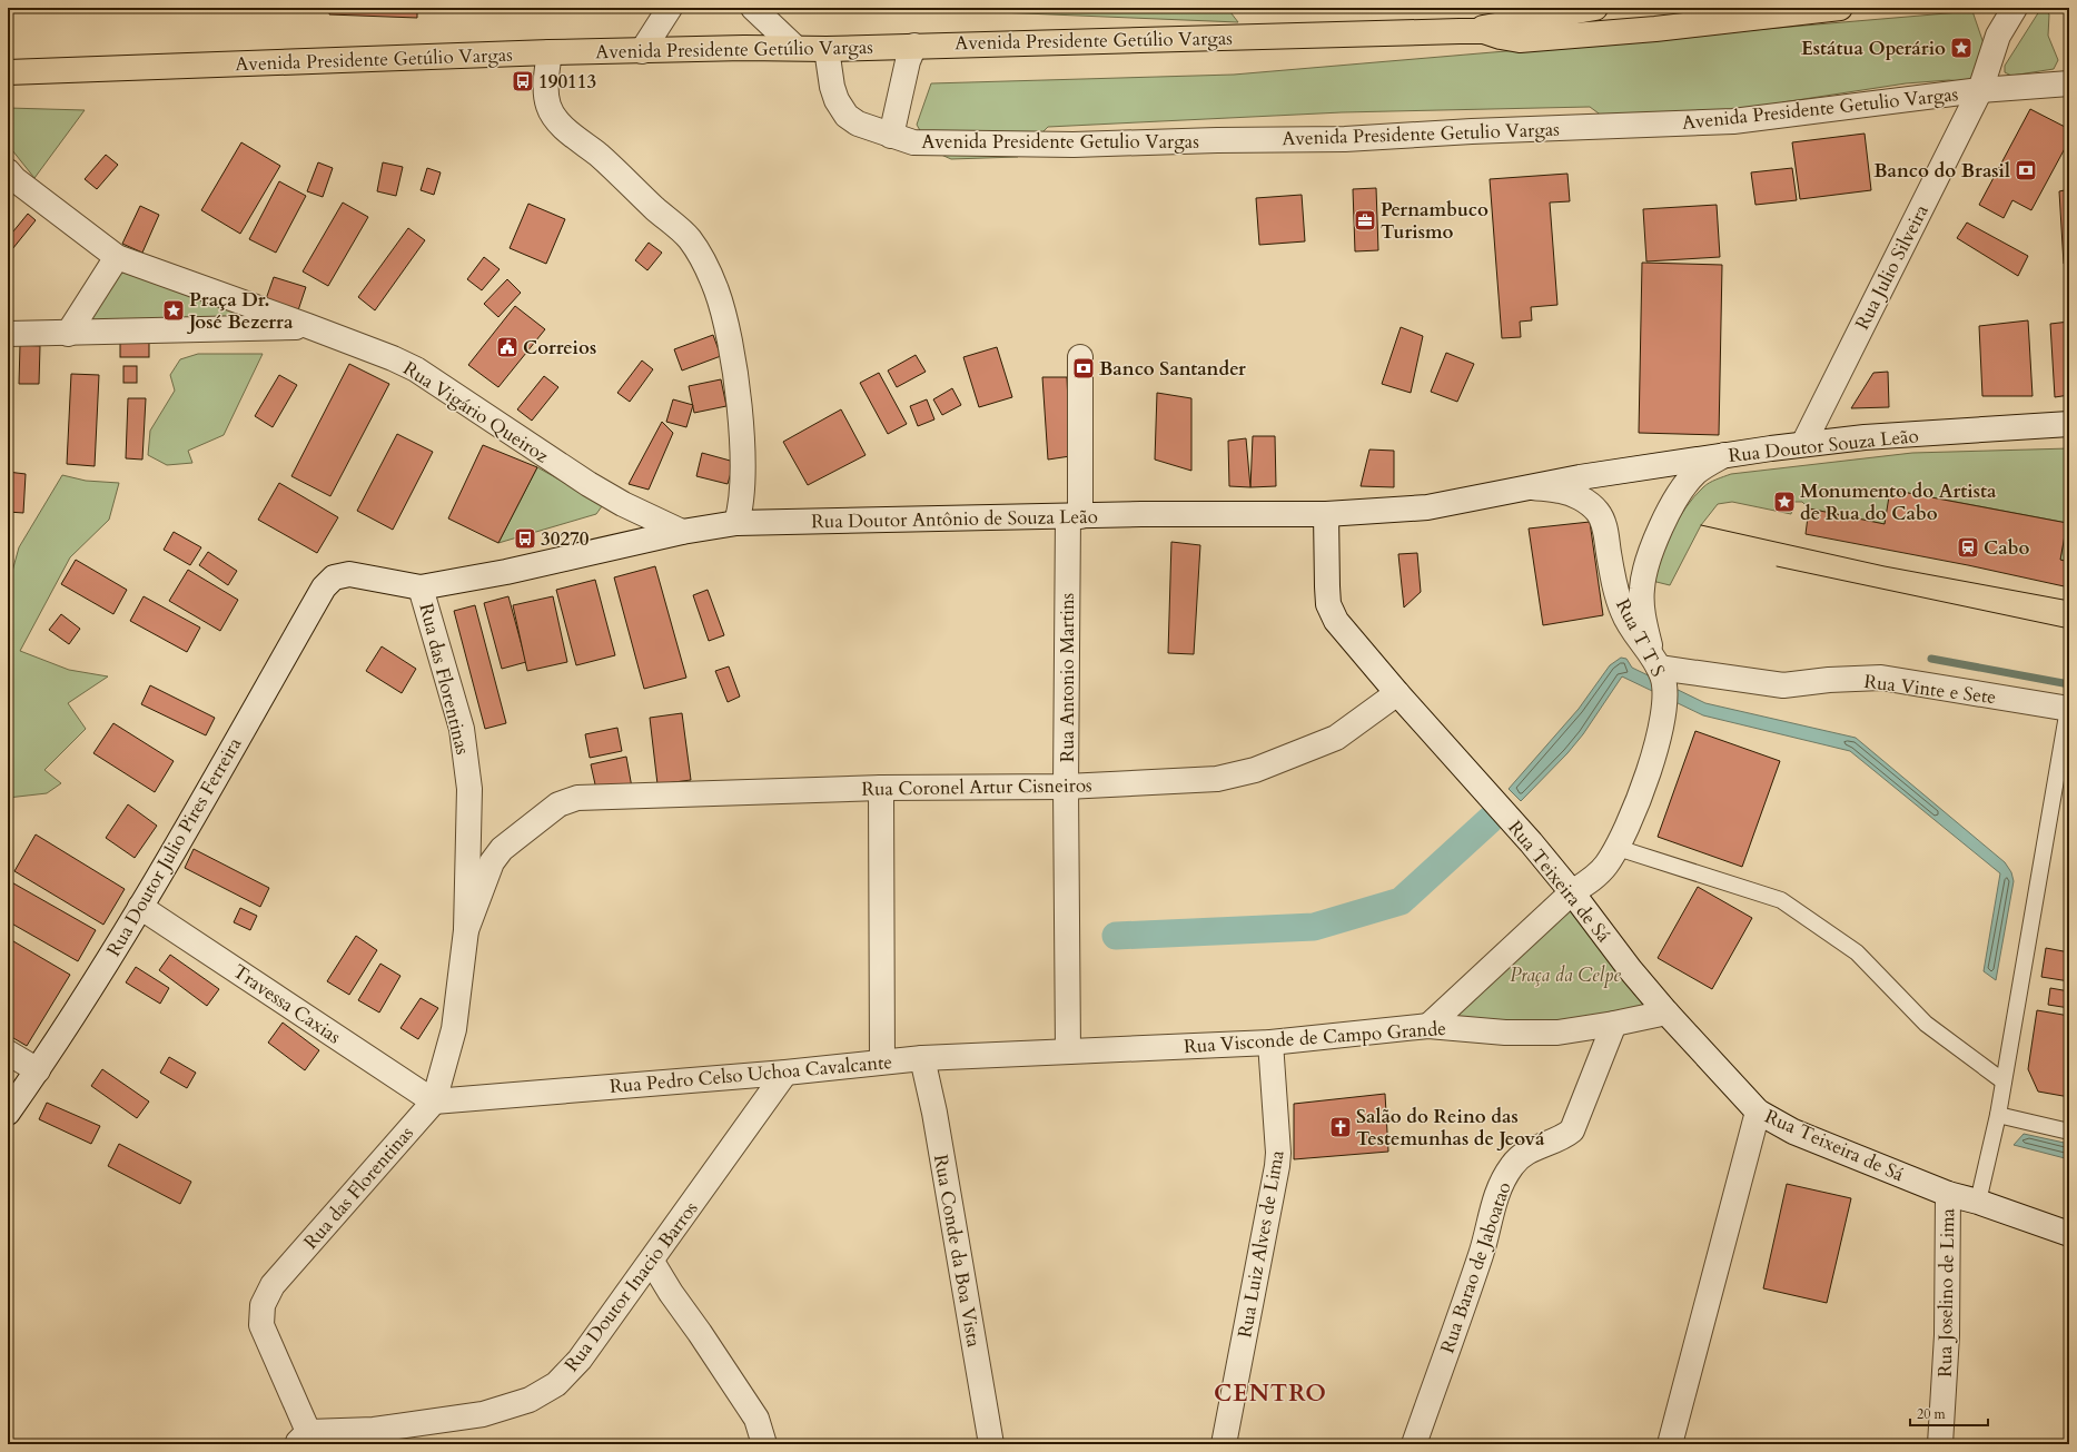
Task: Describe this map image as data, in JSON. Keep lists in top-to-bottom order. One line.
{"streets":{"main road":["Avenida Presidente Getúlio Vargas"],"street":["Avenida Presidente Getulio Vargas","Rua Julio Silveira","Rua Vigário Queiroz","Rua Doutor Souza Leão","Rua Doutor Antônio de Souza Leão","Rua T T S","Rua Antonio Martins","Rua das Florentinas","Rua Vinte e Sete","Rua Coronel Artur Cisneiros","Rua Doutor Julio Pires Ferreira","Rua Teixeira de Sá","Travessa Caxias","Rua Visconde de Campo Grande","Rua Pedro Celso Uchoa Cavalcante","Rua Luiz Alves de Lima","Rua Conde da Boa Vista","Rua Barao de Jaboatao","Rua Doutor Inacio Barros","Rua Joselino de Lima"]},"crossings":[["Avenida Presidente Getúlio Vargas","Avenida Presidente Getulio Vargas"],["Avenida Presidente Getulio Vargas","Rua Julio Silveira"],["Rua Julio Silveira","Rua Doutor Souza Leão"],["Rua Vigário Queiroz","Rua Doutor Antônio de Souza Leão"],["Rua Doutor Souza Leão","Rua Doutor Antônio de Souza Leão"],["Rua Doutor Antônio de Souza Leão","Rua T T S"],["Rua Doutor Antônio de Souza Leão","Rua Antonio Martins"],["Rua Doutor Antônio de Souza Leão","Rua das Florentinas"],["Rua Doutor Antônio de Souza Leão","Rua Doutor Julio Pires Ferreira"],["Rua Doutor Antônio de Souza Leão","Rua Teixeira de Sá"],["Rua T T S","Rua Vinte e Sete"],["Rua T T S","Rua Teixeira de Sá"],["Rua T T S","Rua Visconde de Campo Grande"],["Rua Antonio Martins","Rua Coronel Artur Cisneiros"],["Rua Antonio Martins","Rua Visconde de Campo Grande"],["Rua Antonio Martins","Rua Pedro Celso Uchoa Cavalcante"],["Rua das Florentinas","Rua Coronel Artur Cisneiros"],["Rua das Florentinas","Travessa Caxias"],["Rua das Florentinas","Rua Pedro Celso Uchoa Cavalcante"],["Rua das Florentinas","Rua Doutor Inacio Barros"],["Rua Coronel Artur Cisneiros","Rua Teixeira de Sá"],["Rua Doutor Julio Pires Ferreira","Travessa Caxias"],["Rua Teixeira de Sá","Rua Visconde de Campo Grande"],["Rua Teixeira de Sá","Rua Joselino de Lima"],["Travessa Caxias","Rua Pedro Celso Uchoa Cavalcante"],["Rua Visconde de Campo Grande","Rua Pedro Celso Uchoa Cavalcante"],["Rua Visconde de Campo Grande","Rua Luiz Alves de Lima"],["Rua Visconde de Campo Grande","Rua Barao de Jaboatao"],["Rua Pedro Celso Uchoa Cavalcante","Rua Conde da Boa Vista"],["Rua Pedro Celso Uchoa Cavalcante","Rua Doutor Inacio Barros"]],"districts":["CENTRO"],"parks":["Praça da Celpe"],"places":{"place":["Estátua Operário","Praça Dr. José Bezerra","Monumento do Artista de Rua do Cabo"],"bus stop":["190113","30270"],"bank":["Banco do Brasil","Banco Santander"],"office":["Pernambuco Turismo"],"public building":["Correios"],"station":["Cabo"],"church":["Salão do Reino das Testemunhas de Jeová"]},"scale_bar":"20 m"}
